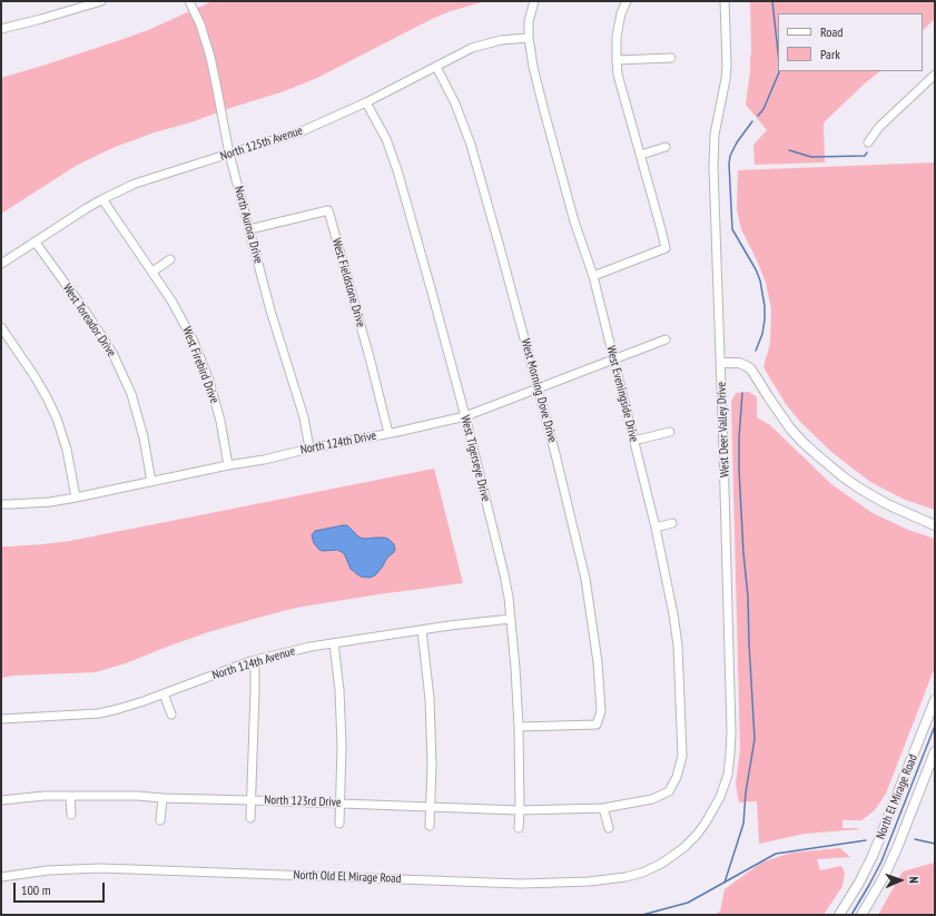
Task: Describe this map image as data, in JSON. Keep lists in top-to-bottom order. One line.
{"streets":{"main road":["North El Mirage Road"],"street":["North 125th Avenue","North Aurora Drive","West Fieldstone Drive","West Toreador Drive","West Firebird Drive","West Morning Dove Drive","West Eveningside Drive","West Deer Valley Drive","North 124th Drive","West Tigerseye Drive","North 124th Avenue","North 123rd Drive","North Old El Mirage Road"]},"crossings":[["North 125th Avenue","North Aurora Drive"],["North 125th Avenue","West Toreador Drive"],["North 125th Avenue","West Firebird Drive"],["North 125th Avenue","West Morning Dove Drive"],["North 125th Avenue","West Eveningside Drive"],["North 125th Avenue","West Tigerseye Drive"],["North Aurora Drive","West Fieldstone Drive"],["North Aurora Drive","North 124th Drive"],["West Fieldstone Drive","North 124th Drive"],["West Toreador Drive","North 124th Drive"],["West Firebird Drive","North 124th Drive"],["West Morning Dove Drive","North 124th Drive"],["West Morning Dove Drive","West Tigerseye Drive"],["West Eveningside Drive","North 124th Drive"],["West Eveningside Drive","North 123rd Drive"],["West Deer Valley Drive","North Old El Mirage Road"],["North 124th Drive","West Tigerseye Drive"],["West Tigerseye Drive","North 124th Avenue"],["West Tigerseye Drive","North 123rd Drive"]],"legend":["Road","Park"],"scale_bar":"100 m","north":"right"}
